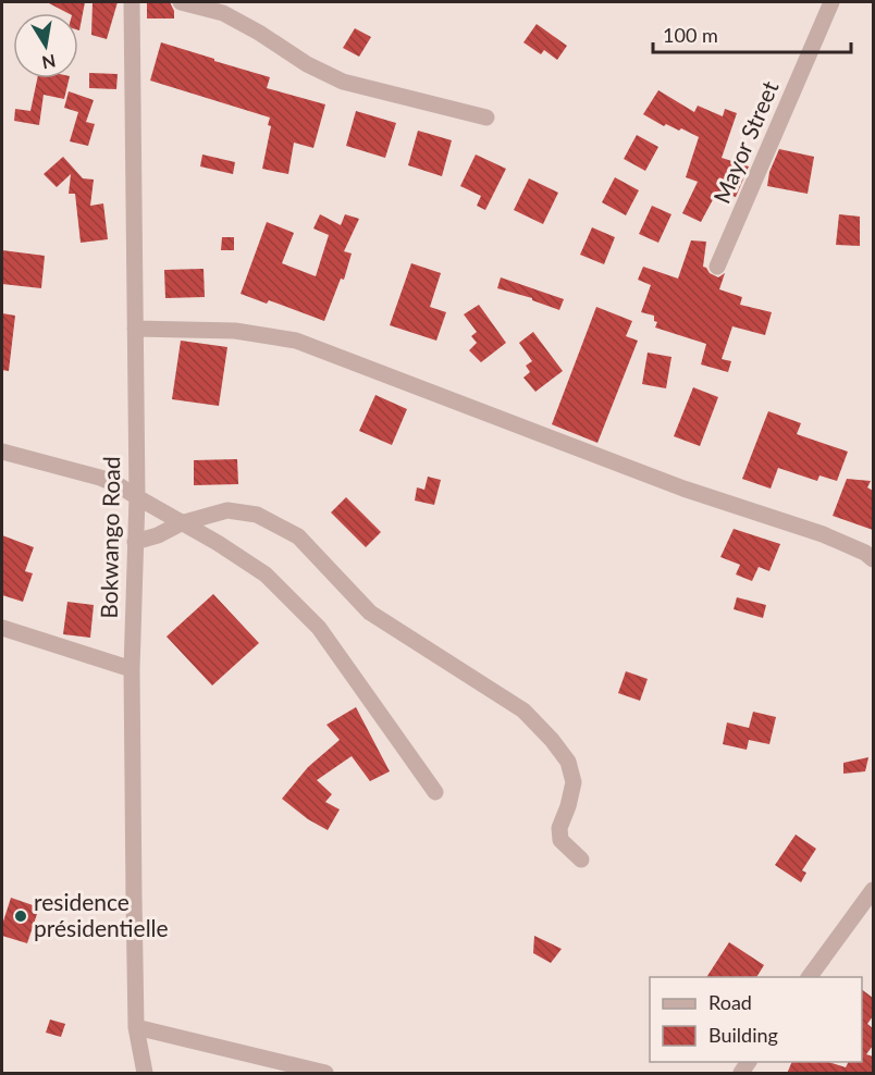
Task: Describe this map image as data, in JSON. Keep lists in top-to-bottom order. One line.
{"streets":{"street":["Mayor Street","Bokwango Road"]},"places":["residence présidentielle"],"legend":["Road","Building"],"scale_bar":"100 m","north":"bottom"}
